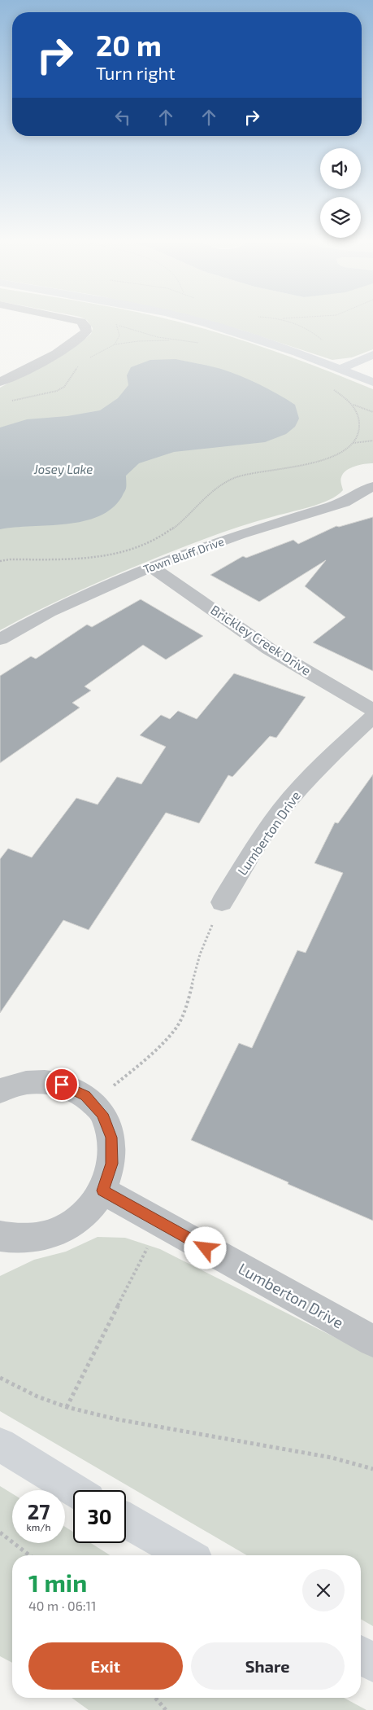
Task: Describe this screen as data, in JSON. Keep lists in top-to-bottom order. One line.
{"streets":{"street":["Town Bluff Drive","Brickley Creek Drive","Lumberton Drive"]},"crossings":[["Town Bluff Drive","Brickley Creek Drive"]],"water":["Josey Lake"],"page":{"turn":["20 m","Turn right"],"speed":"27 km/h","limit":"30","heading":["1 min","40 m · 06:11"],"buttons":["Exit","Share"]}}
